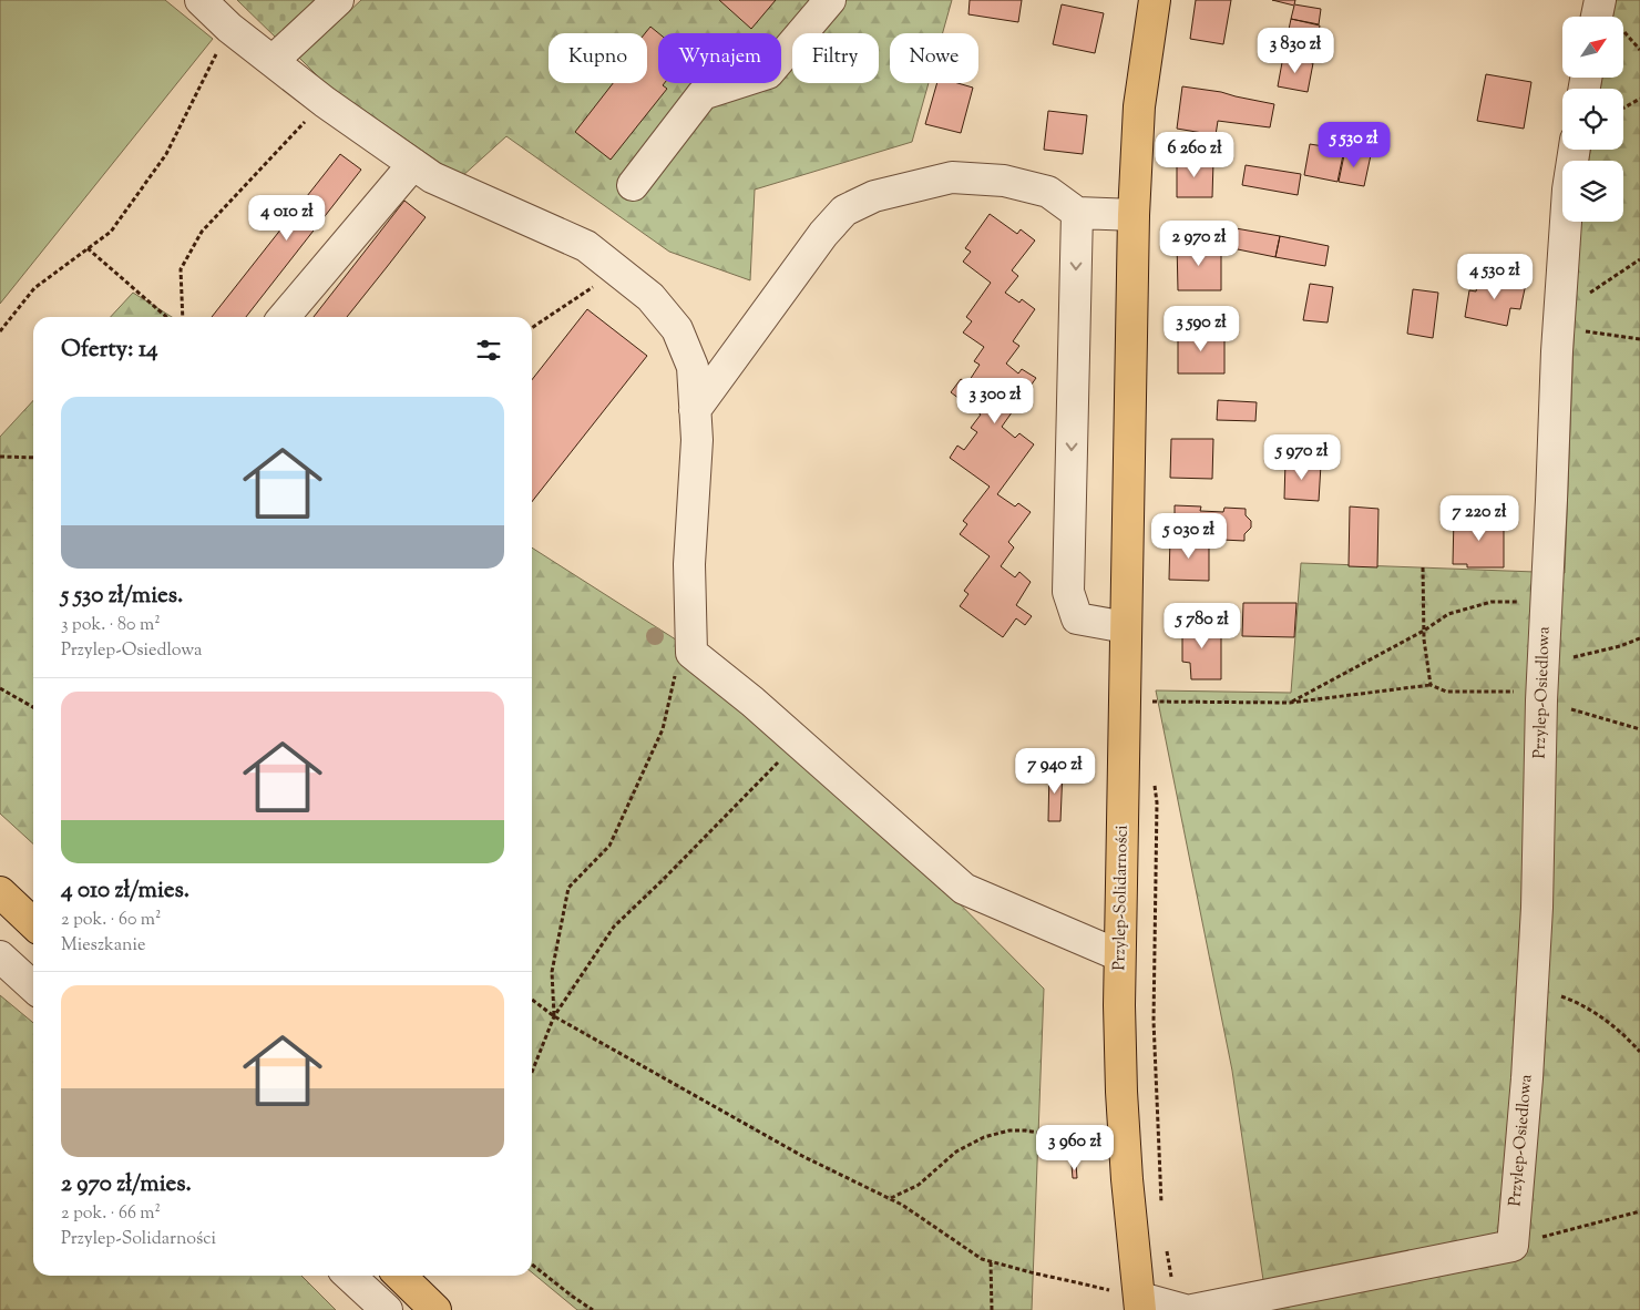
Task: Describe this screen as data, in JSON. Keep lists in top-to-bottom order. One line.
{"streets":{"main road":["Przylep-Solidarności"],"street":["Przylep-Osiedlowa"]},"north":"top right","page":{"price":["3 830 zł","5 530 zł","6 260 zł","4 010 zł","2 970 zł","4 530 zł","3 590 zł","3 300 zł","5 970 zł","7 220 zł","5 030 zł","5 780 zł","7 940 zł","3 960 zł"],"chip":["Kupno","Wynajem","Filtry","Nowe"],"heading":"Oferty: 14","list":[{"name":"5 530 zł/mies.","note":"3 pok. · 80 m² · Przylep-Osiedlowa"},{"name":"4 010 zł/mies.","note":"2 pok. · 60 m² · Mieszkanie"},{"name":"2 970 zł/mies.","note":"2 pok. · 66 m² · Przylep-Solidarności"}]}}
